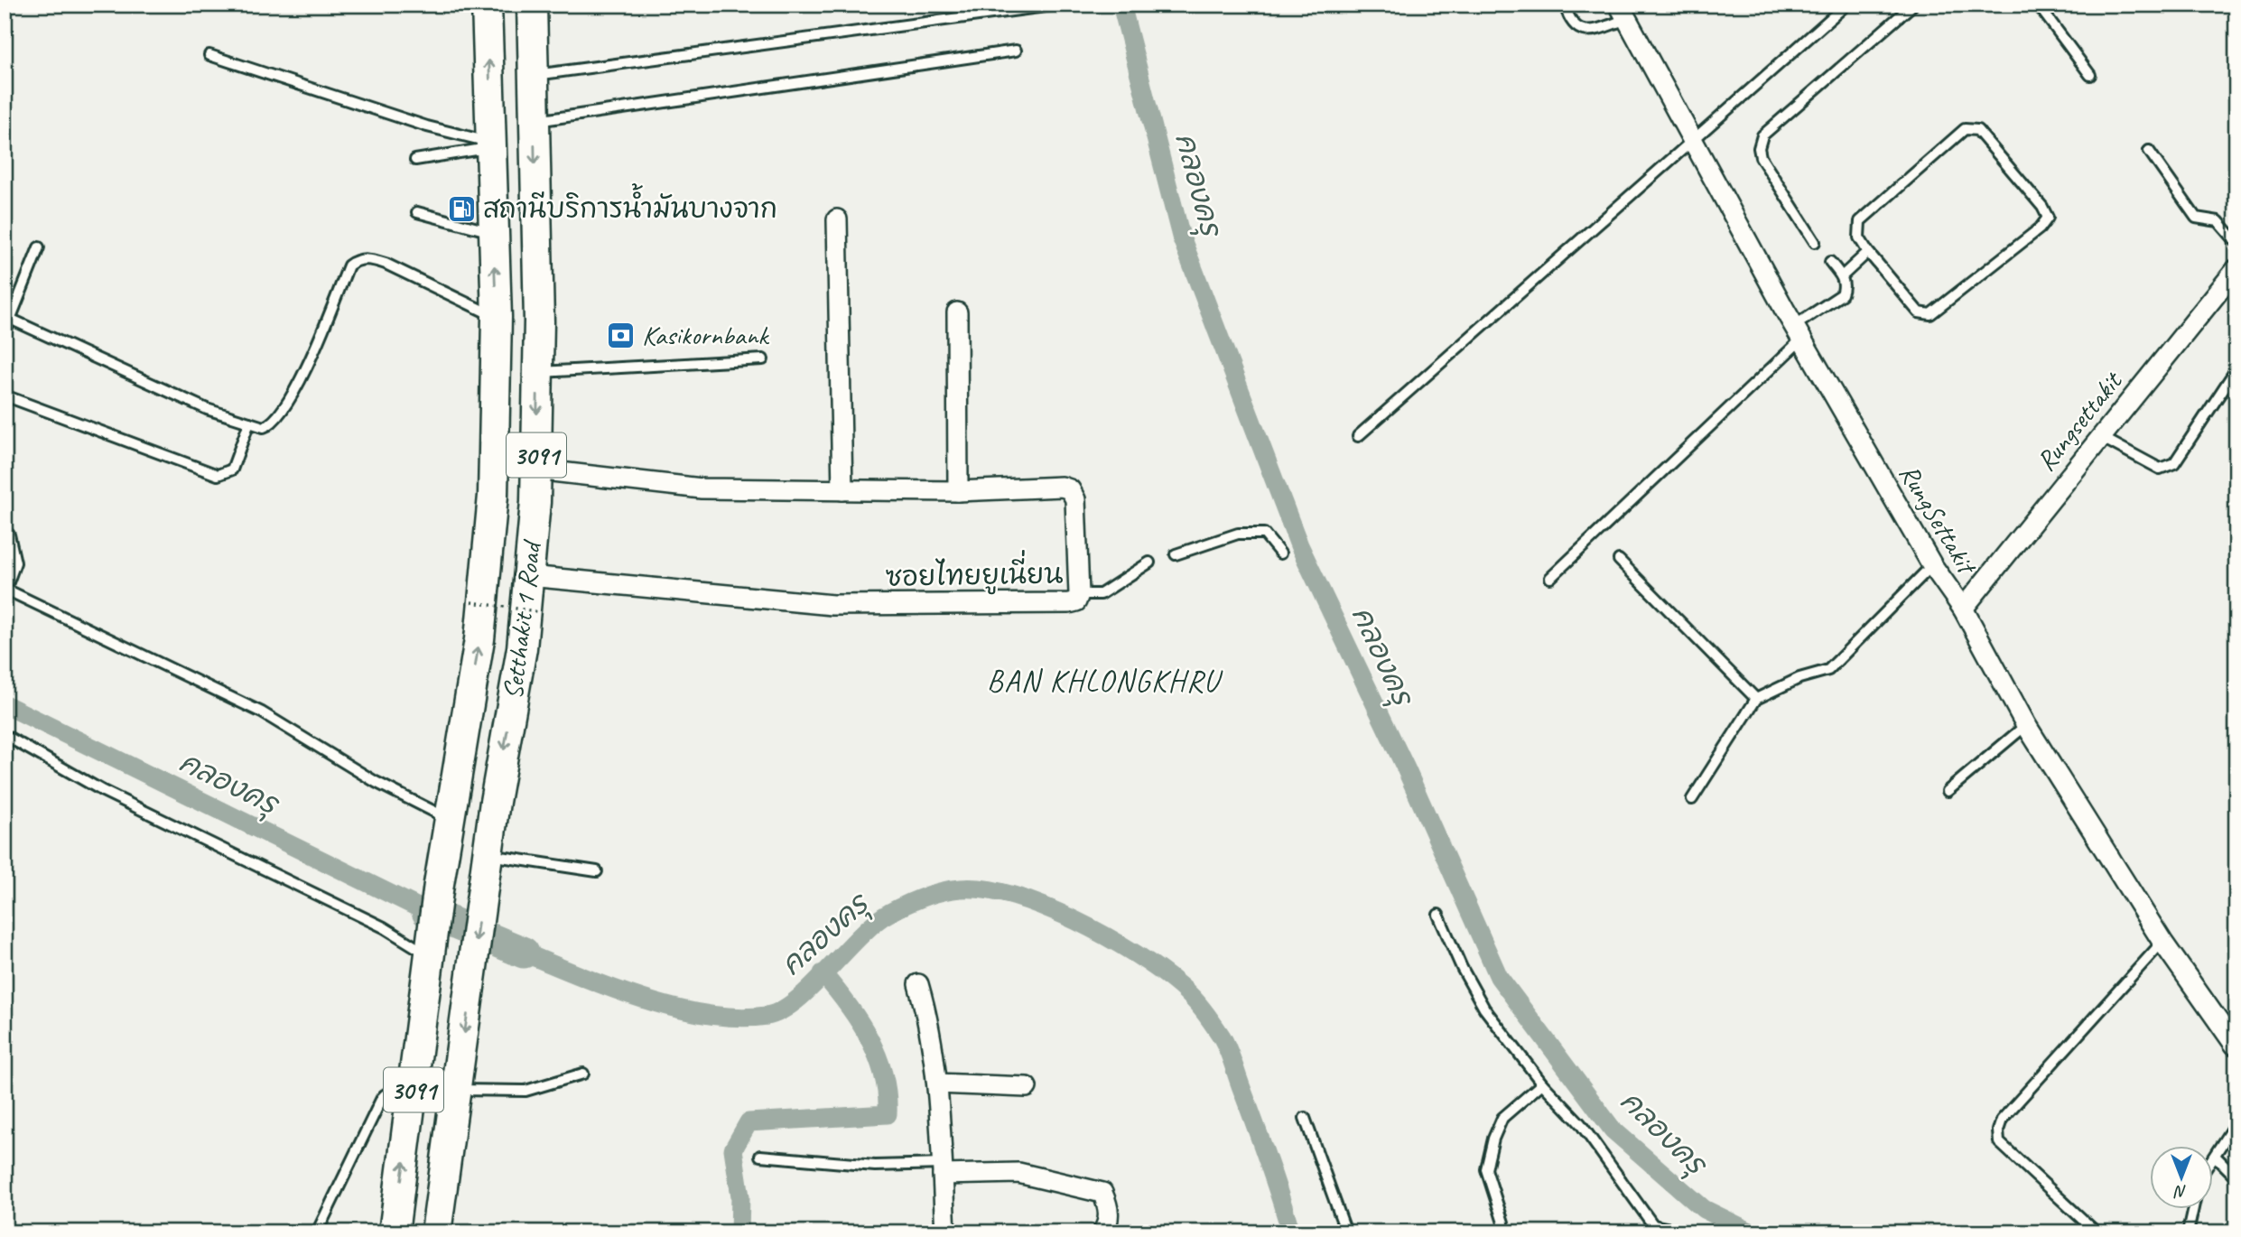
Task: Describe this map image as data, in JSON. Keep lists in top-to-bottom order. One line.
{"streets":{"main road":["3091","Setthakit 1 Road"],"street":["Rungsettakit","RungSettakit","ซอยไทยยูเนี่ยน"]},"crossings":[["Rungsettakit","RungSettakit"],["ซอยไทยยูเนี่ยน","Setthakit 1 Road"]],"districts":["BAN KHLONGKHRU"],"water":["คลองครุ"],"places":{"fuel station":["สถานีบริการน้ำมันบางจาก"],"bank":["Kasikornbank"]},"north":"bottom"}
